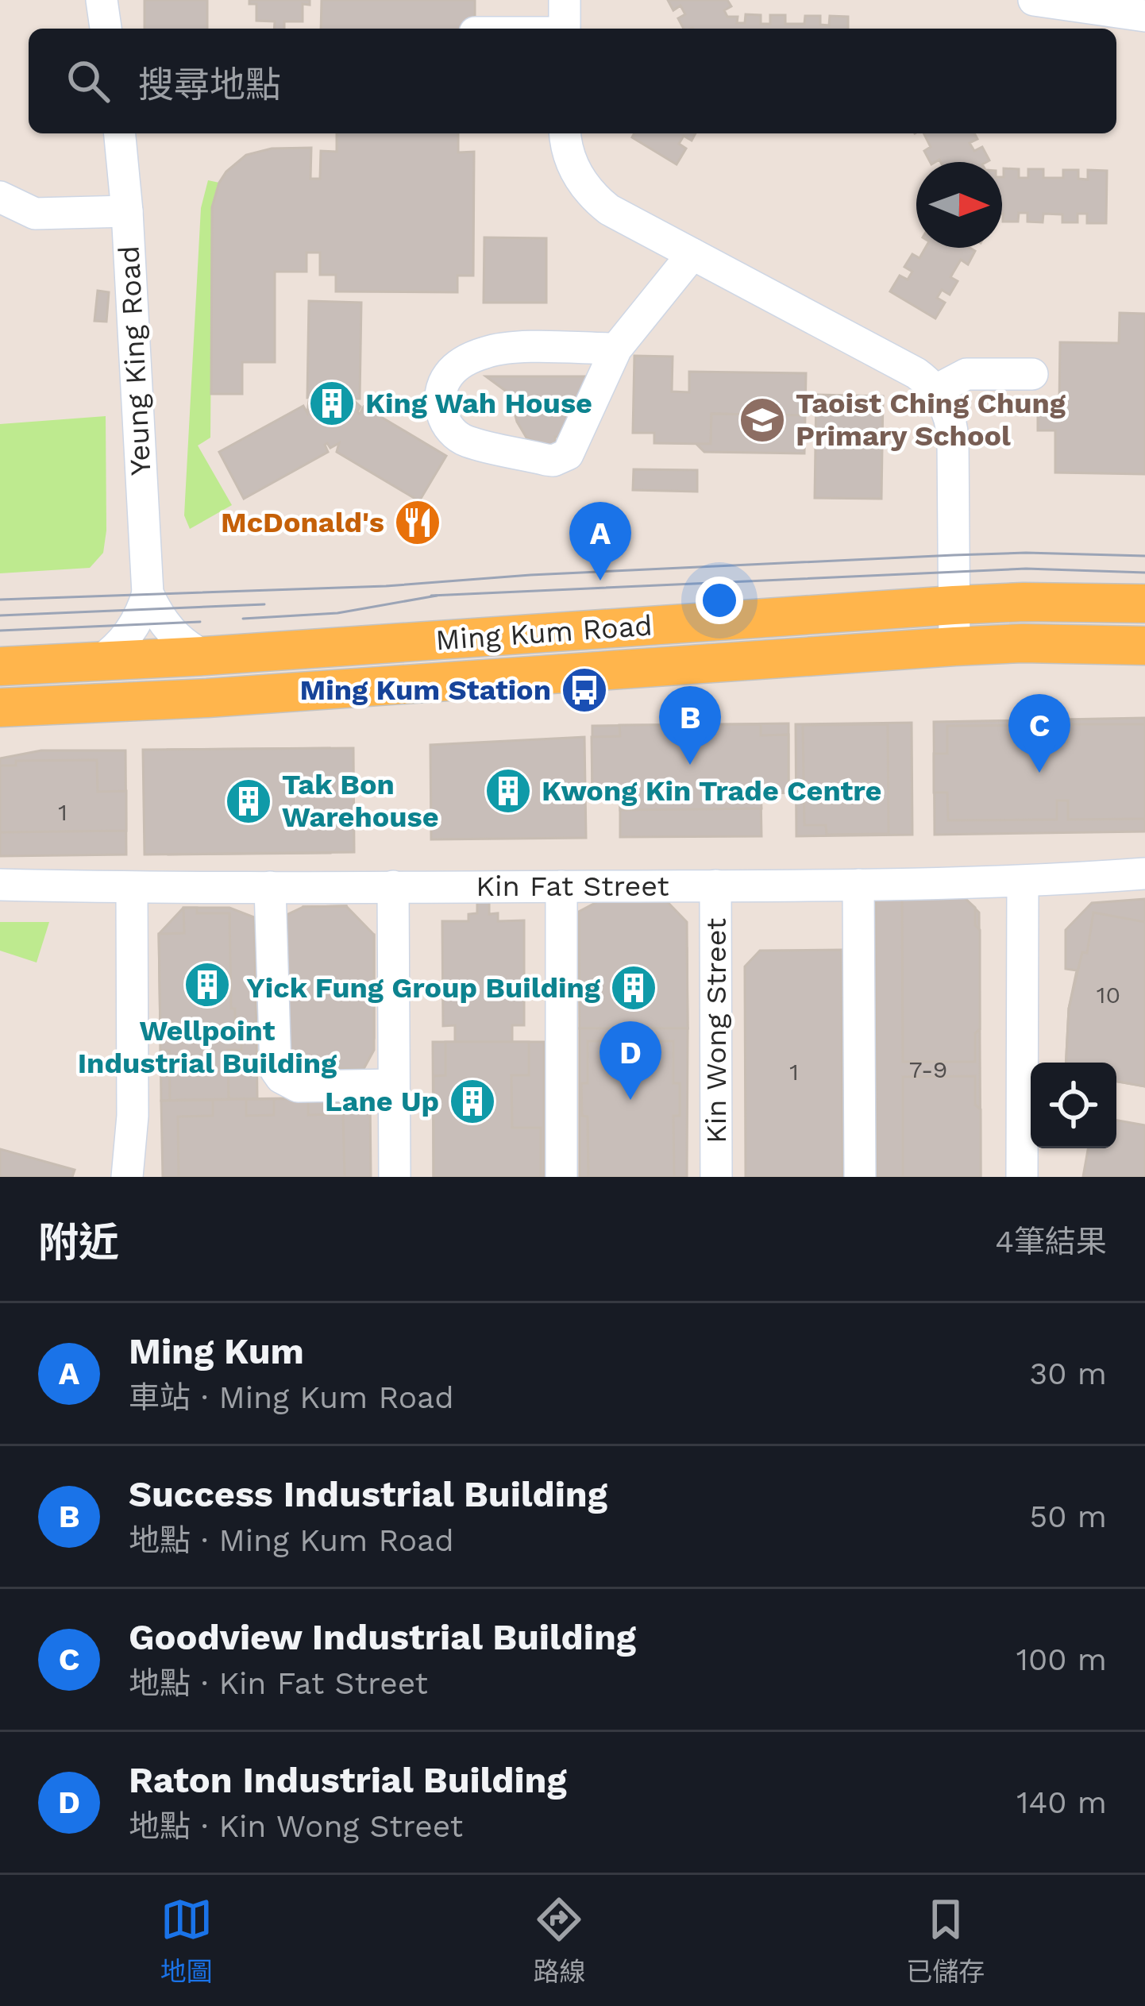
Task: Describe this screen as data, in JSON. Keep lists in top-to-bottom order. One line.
{"streets":{"main road":["Ming Kum Road"],"street":["Yeung King Road","Kin Fat Street","Kin Wong Street"]},"crossings":[["Yeung King Road","Ming Kum Road"],["Kin Fat Street","Kin Wong Street"]],"places":{"building":["King Wah House","Kwong Kin Trade Centre","Tak Bon Warehouse","Wellpoint Industrial Building","Yick Fung Group Building","Lane Up"],"school or university":["Taoist Ching Chung Primary School"],"restaurant":["McDonald's"],"bus stop":["Ming Kum Station"]},"house_numbers":["1","10","7-9","1"],"north":"right","page":{"search":"搜尋地點","pins":["A","B","C","D"],"heading":["附近","4筆結果"],"list":[{"mark":"A","name":"Ming Kum","note":"車站 · Ming Kum Road","value":"30 m"},{"mark":"B","name":"Success Industrial Building","note":"地點 · Ming Kum Road","value":"50 m"},{"mark":"C","name":"Goodview Industrial Building","note":"地點 · Kin Fat Street","value":"100 m"},{"mark":"D","name":"Raton Industrial Building","note":"地點 · Kin Wong Street","value":"140 m"}],"nav":["地圖","路線","已儲存"]}}
